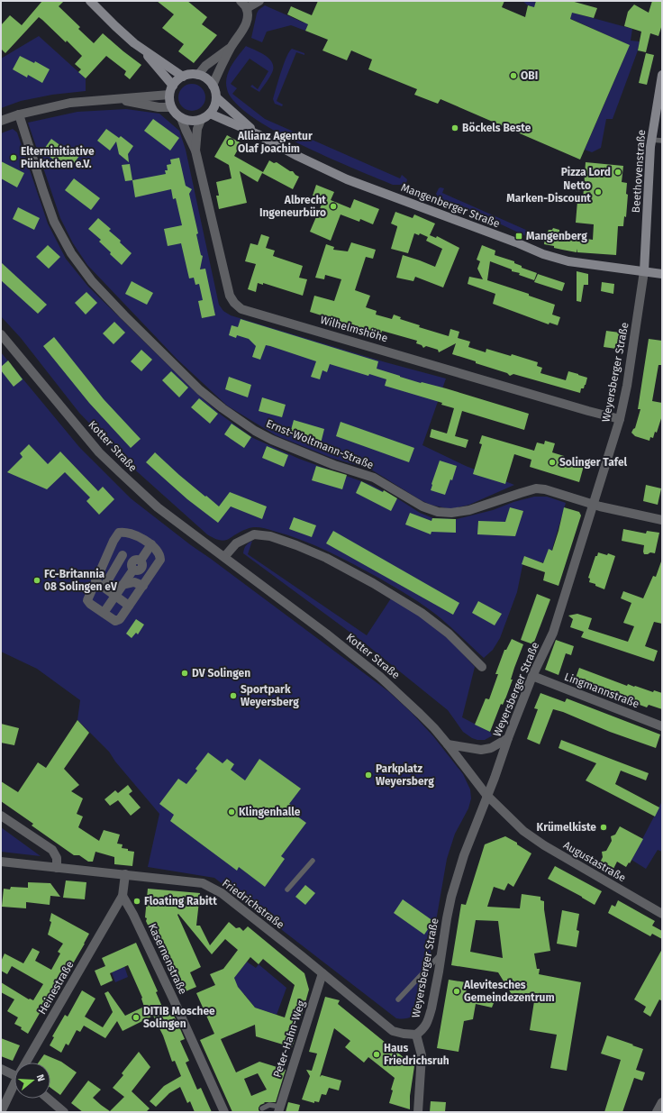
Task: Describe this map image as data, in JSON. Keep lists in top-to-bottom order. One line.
{"streets":{"main road":["Beethovenstraße","Mangenberger Straße"],"street":["Wilhelmshöhe","Weyersberger Straße","Ernst-Woltmann-Straße","Kotter Straße","Lingmannstraße","Augustastraße","Friedrichstraße","Kasernenstraße","Heinestraße","Peter-Hahn-Weg"]},"crossings":[["Beethovenstraße","Mangenberger Straße"],["Beethovenstraße","Weyersberger Straße"],["Mangenberger Straße","Wilhelmshöhe"],["Mangenberger Straße","Weyersberger Straße"],["Wilhelmshöhe","Weyersberger Straße"],["Weyersberger Straße","Ernst-Woltmann-Straße"],["Weyersberger Straße","Kotter Straße"],["Weyersberger Straße","Lingmannstraße"],["Weyersberger Straße","Augustastraße"],["Weyersberger Straße","Friedrichstraße"],["Kotter Straße","Augustastraße"],["Friedrichstraße","Heinestraße"],["Friedrichstraße","Peter-Hahn-Weg"],["Kasernenstraße","Heinestraße"]],"places":{"other":["OBI","Böckels Beste","Allianz Agentur Olaf Joachim","Elterninitiative Pünktchen e.V.","Pizza Lord","Netto Marken-Discount","Albrecht Ingeneurbüro","Solinger Tafel","FC-Britannia 08 Solingen eV","DV Solingen","Sportpark Weyersberg","Parkplatz Weyersberg","Klingenhalle","Krümelkiste","Floating Rabitt","Alevitesches Gemeindezentrum","DITIB Moschee Solingen","Haus Friedrichsruh"],"transit":["Mangenberg"]},"north":"right"}
